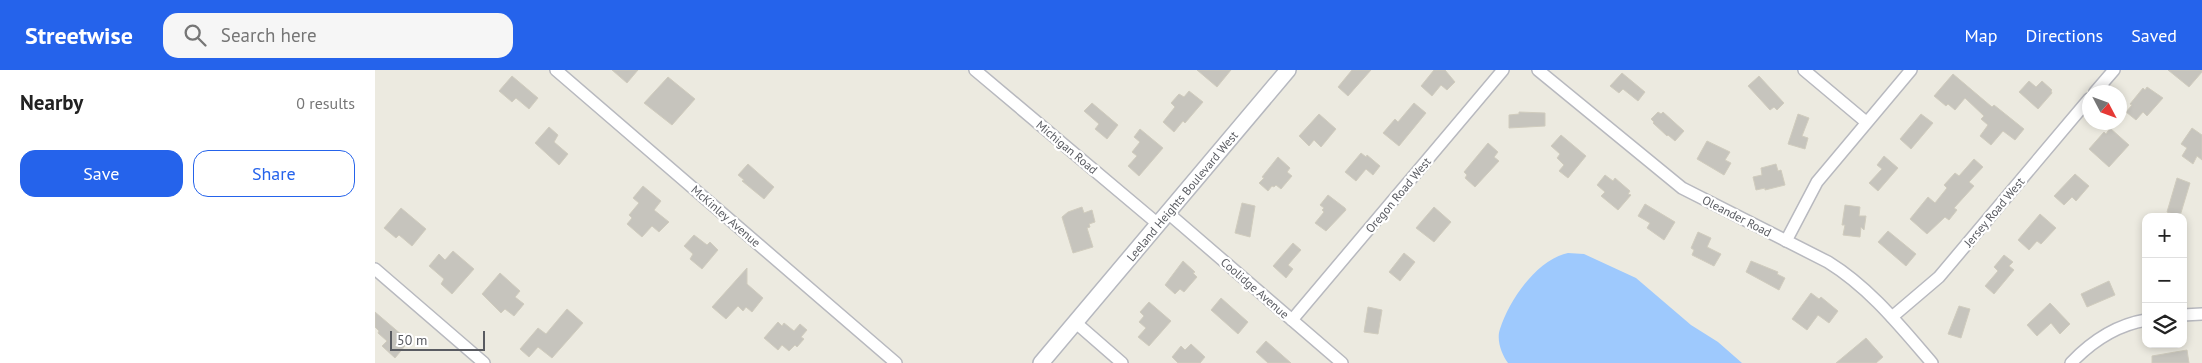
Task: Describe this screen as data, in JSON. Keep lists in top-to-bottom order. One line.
{"streets":{"main road":["Leeland Heights Boulevard West"],"street":["Michigan Road","Oregon Road West","Jersey Road West","McKinley Avenue","Oleander Road","Coolidge Avenue"]},"crossings":[["Michigan Road","Leeland Heights Boulevard West"],["Michigan Road","Coolidge Avenue"],["Oregon Road West","Coolidge Avenue"],["Leeland Heights Boulevard West","Coolidge Avenue"],["Jersey Road West","Oleander Road"]],"scale_bar":"50 m","north":"bottom right","page":{"header":"Streetwise","search":"Search here","nav":["Map","Directions","Saved"],"heading":["Nearby","0 results"],"buttons":["Save","Share"],"map_buttons":["+","−"],"scale":"50 m"}}
